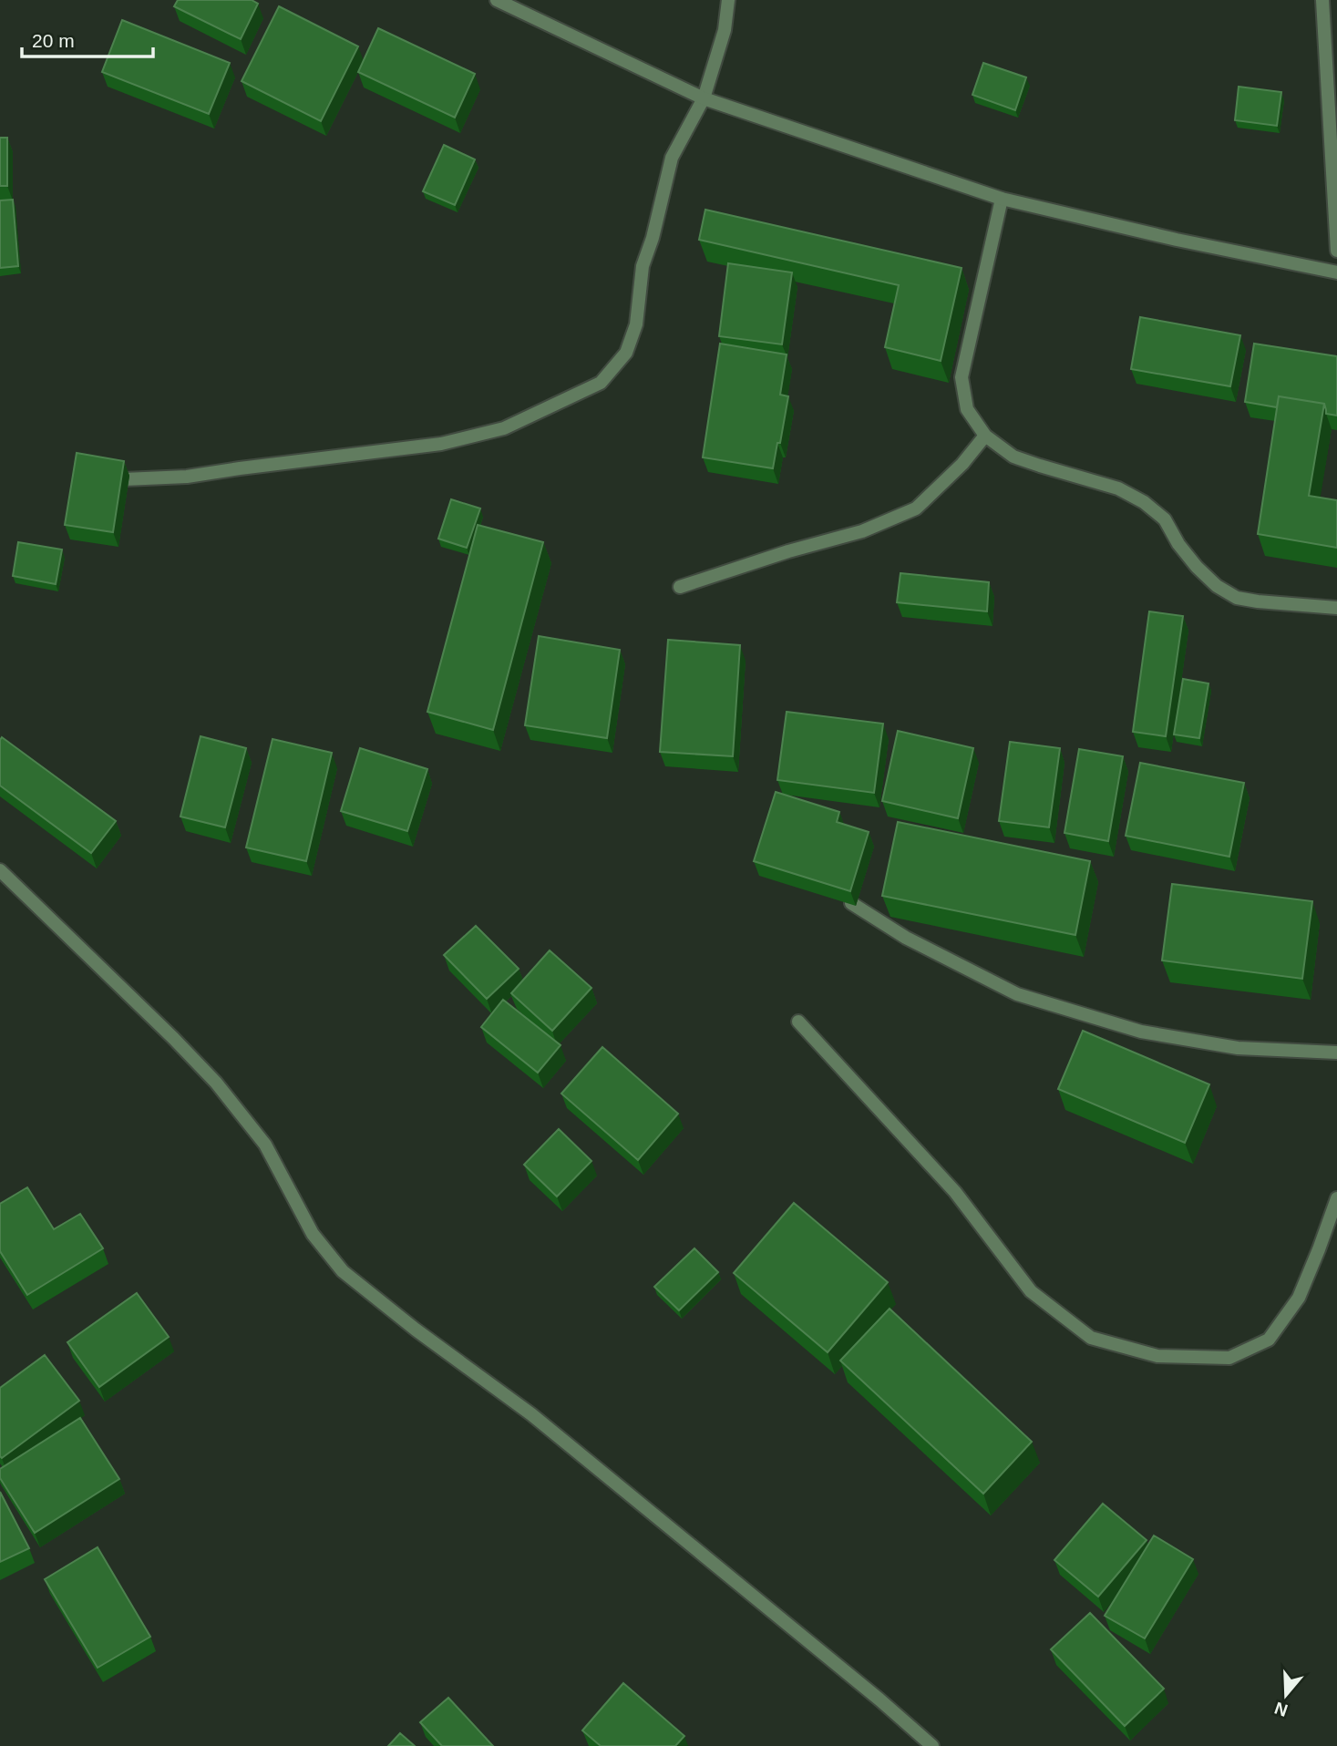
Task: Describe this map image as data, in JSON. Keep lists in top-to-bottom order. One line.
{"scale_bar":"20 m","north":"bottom"}
